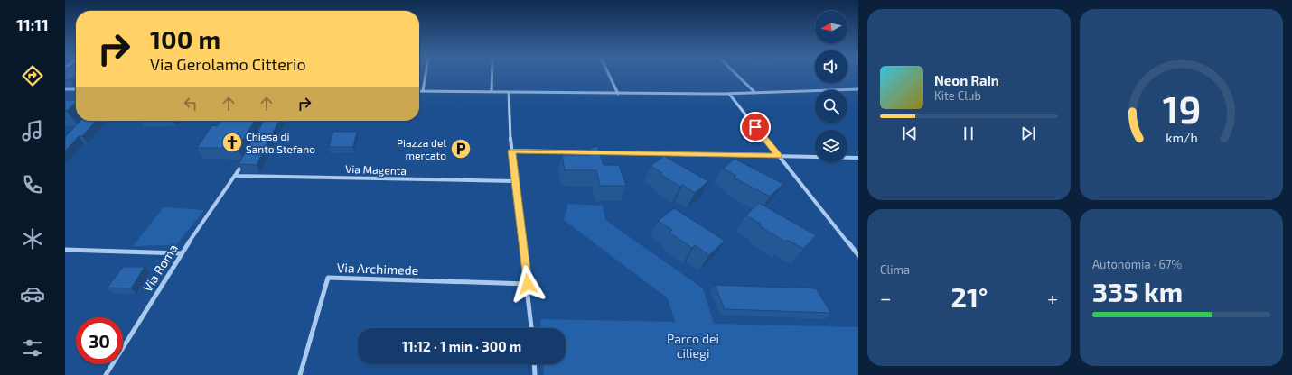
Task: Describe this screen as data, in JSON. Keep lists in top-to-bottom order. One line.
{"streets":{"street":["Via Magenta","Via Roma","Via Archimede"]},"crossings":[["Via Magenta","Via Roma"]],"parks":["Parco dei ciliegi"],"places":{"church":["Chiesa di Santo Stefano"],"parking":["Piazza del mercato"]},"north":"left","page":{"tabs":"11:11","turn":["100 m","Via Gerolamo Citterio"],"song":["Neon Rain","Kite Club"],"tile":["Clima",["Autonomia · 67%","335 km"]],"heat":["−","21°","+"],"limit":"30","trip":"11:12 · 1 min · 300 m","gauge":["19","km/h"]}}
